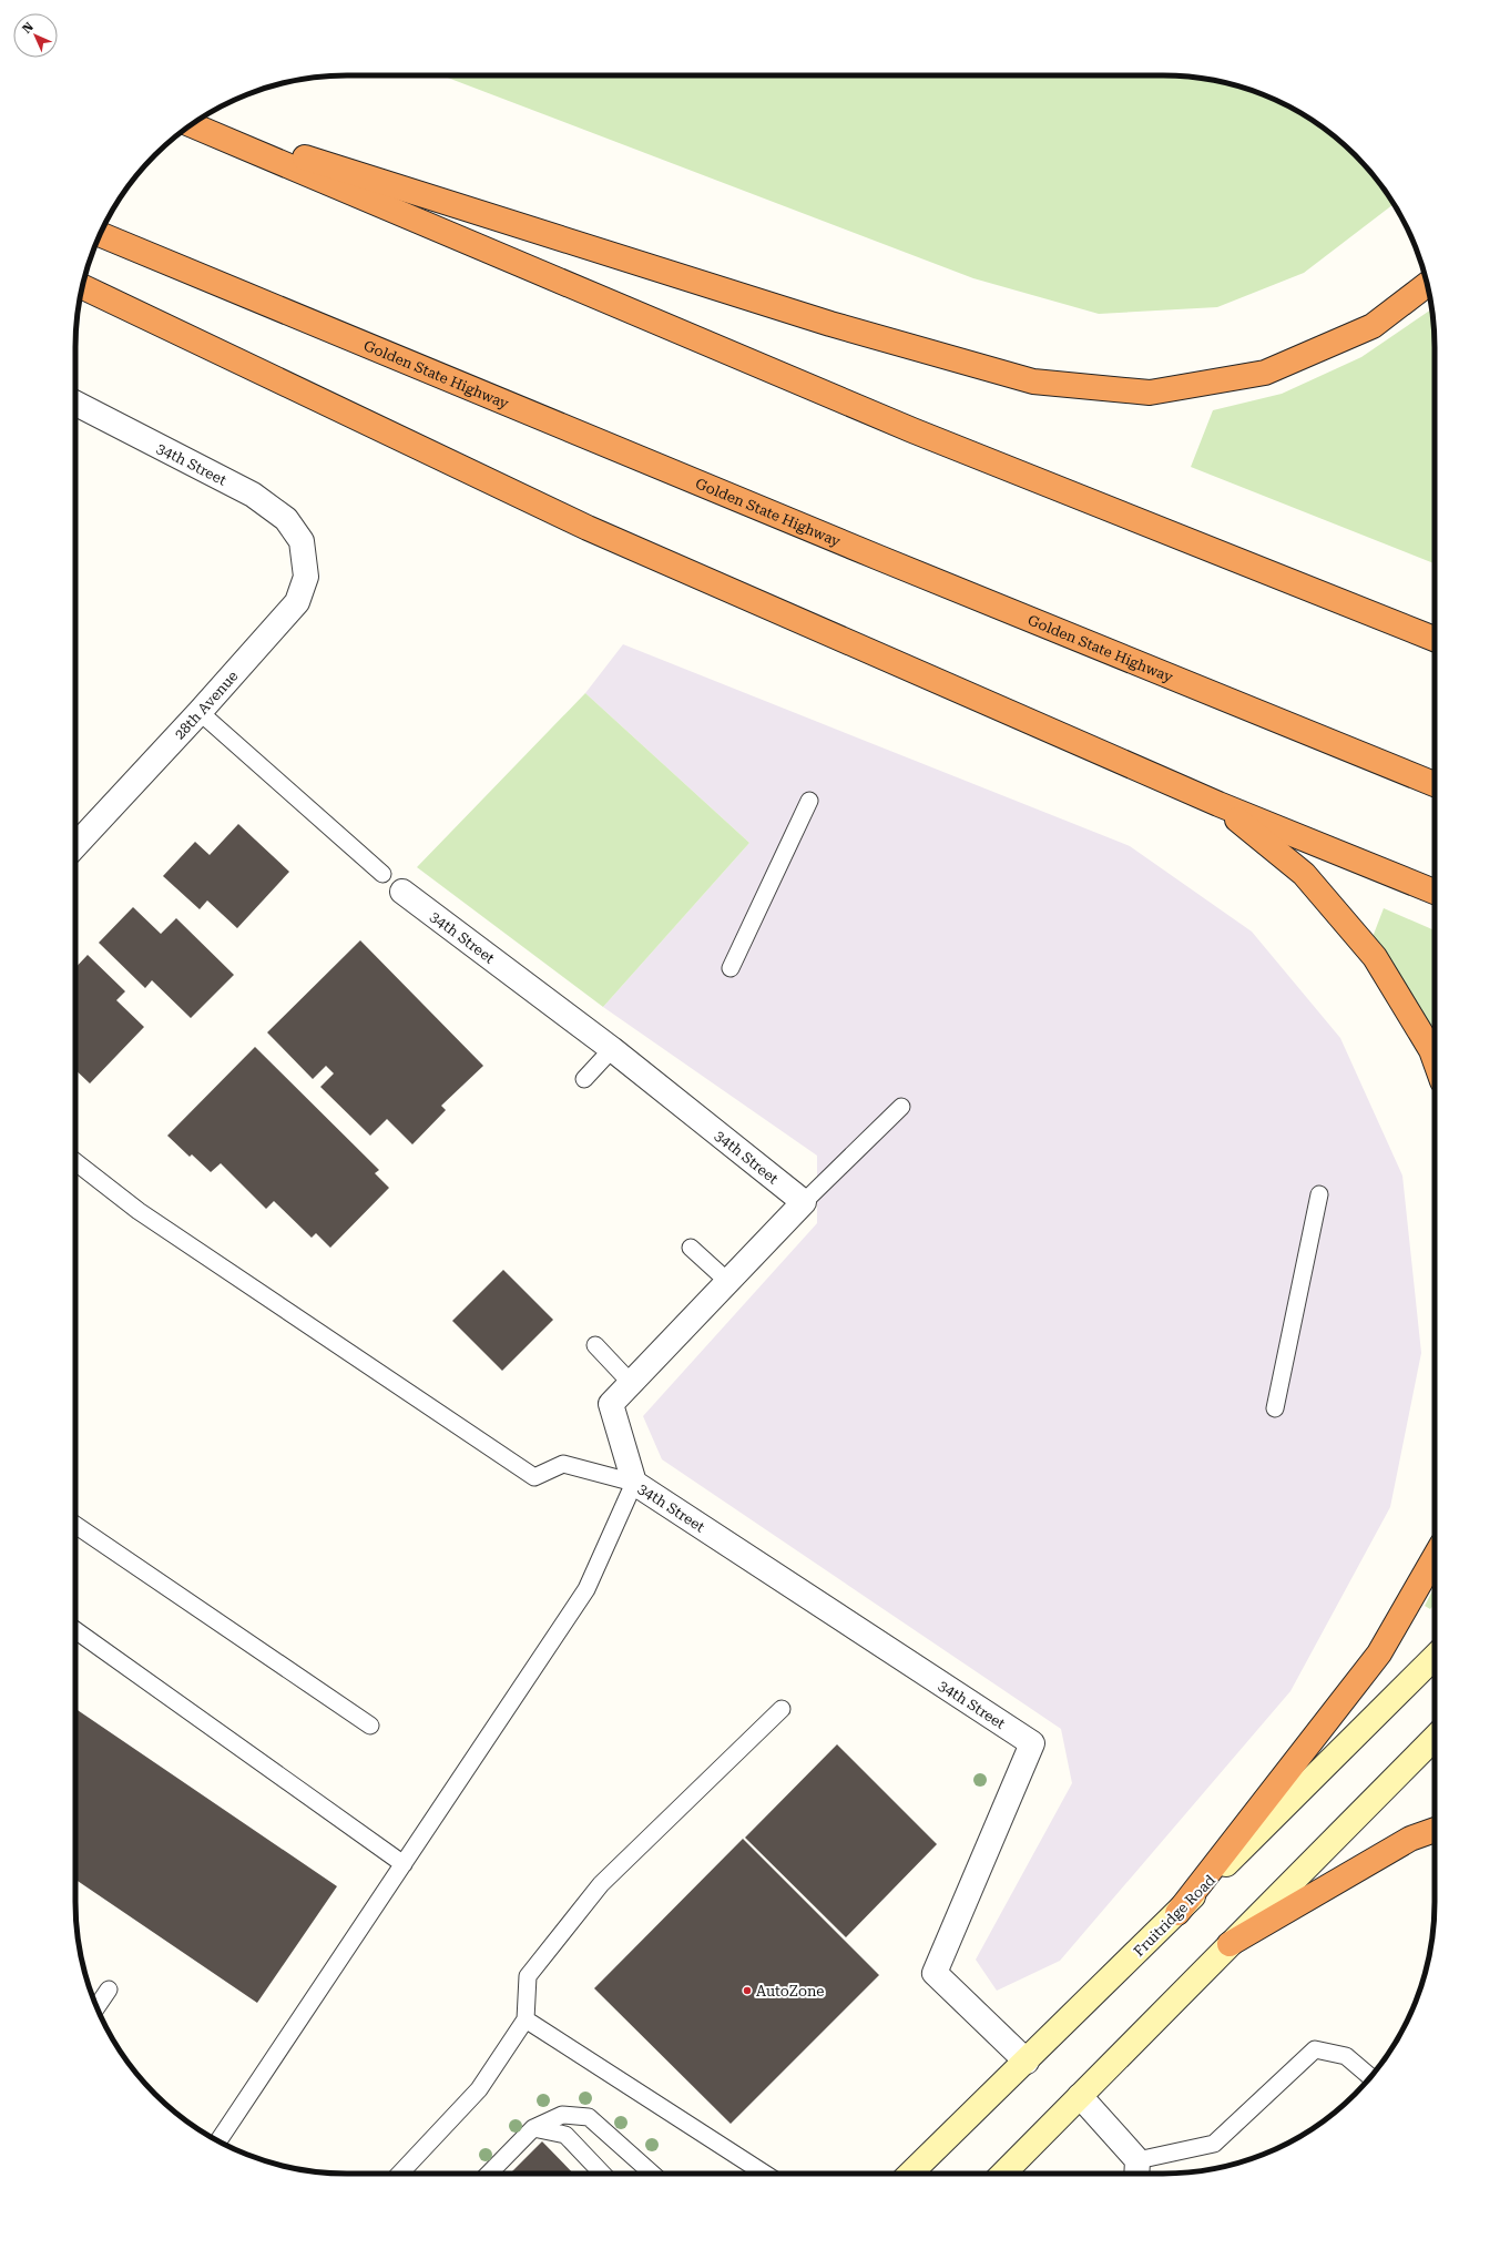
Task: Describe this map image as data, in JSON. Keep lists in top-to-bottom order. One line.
{"streets":{"highway":["Golden State Highway"],"main road":["Fruitridge Road"],"street":["34th Street","28th Avenue"]},"crossings":[["34th Street","28th Avenue"],["34th Street","Fruitridge Road"]],"places":["AutoZone"],"north":"top left"}
